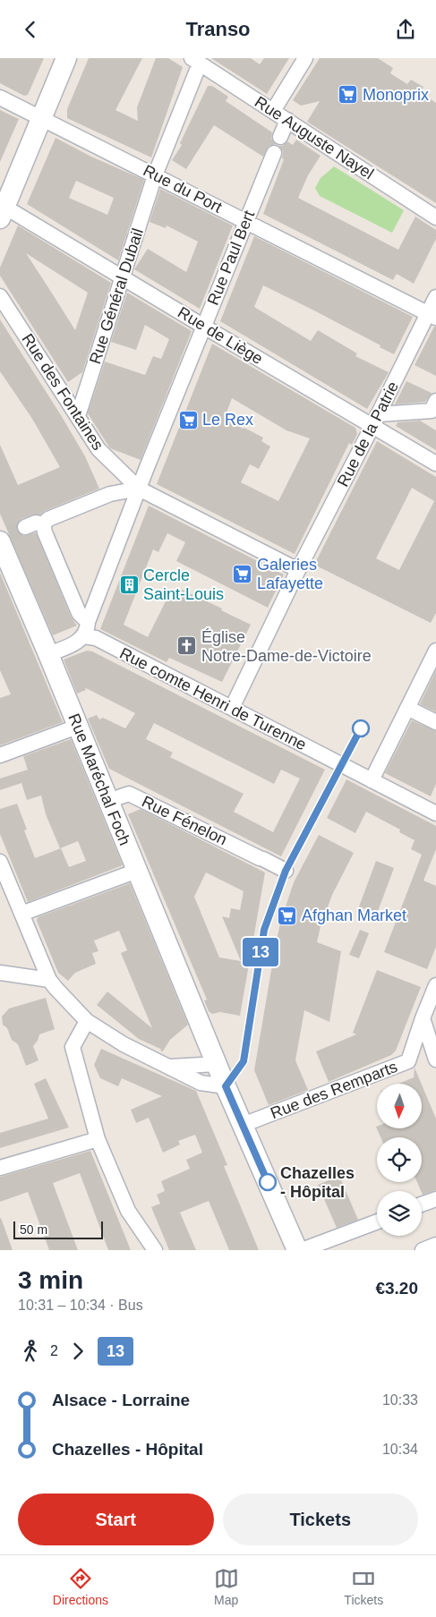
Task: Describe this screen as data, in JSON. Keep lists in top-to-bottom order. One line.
{"streets":{"street":["Rue Auguste Nayel","Rue du Port","Rue Paul Bert","Rue Général Dubail","Rue de Liège","Rue des Fontaines","Rue de la Patrie","Rue comte Henri de Turenne","Rue Maréchal Foch","Rue Fénelon","Rue des Remparts"]},"crossings":[["Rue Auguste Nayel","Rue Général Dubail"],["Rue du Port","Rue Paul Bert"],["Rue du Port","Rue Général Dubail"],["Rue du Port","Rue de la Patrie"],["Rue Paul Bert","Rue de Liège"],["Rue Paul Bert","Rue des Fontaines"],["Rue Paul Bert","Rue comte Henri de Turenne"],["Rue Général Dubail","Rue de Liège"],["Rue Général Dubail","Rue des Fontaines"],["Rue de Liège","Rue de la Patrie"],["Rue des Fontaines","Rue de la Patrie"],["Rue de la Patrie","Rue comte Henri de Turenne"],["Rue Maréchal Foch","Rue Fénelon"],["Rue Maréchal Foch","Rue des Remparts"]],"places":{"supermarket":["Monoprix","Le Rex","Galeries Lafayette","Afghan Market"],"building":["Cercle Saint-Louis"],"church":["Église Notre-Dame-de-Victoire"],"other":["Chazelles - Hôpital"]},"lines":["bus line 13"],"scale_bar":"50 m","north":"bottom","page":{"header":"Transo","on_map":"13","scale":"50 m","heading":["3 min","10:31 – 10:34 · Bus","€3.20"],"legs":["2","13"],"list":[{"name":"Alsace - Lorraine","value":"10:33"},{"name":"Chazelles - Hôpital","value":"10:34"}],"buttons":["Start","Tickets"],"tabs":["Directions","Map","Tickets"]}}
